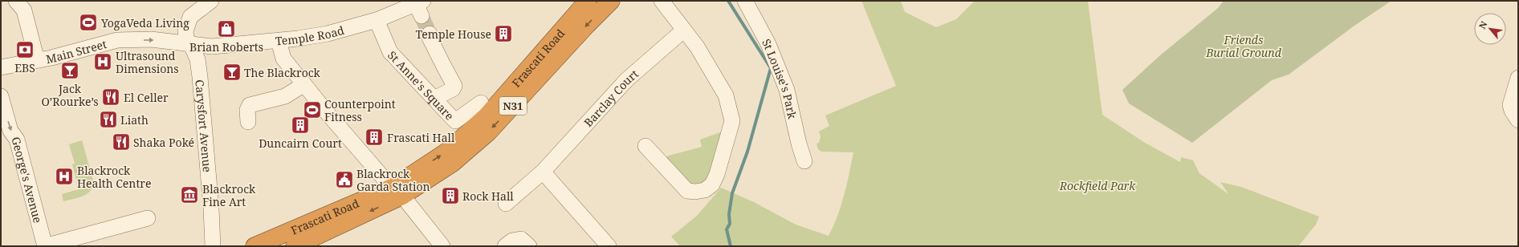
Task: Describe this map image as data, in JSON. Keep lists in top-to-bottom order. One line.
{"streets":{"highway":["Frascati Road","N31"],"street":["Temple Road","Main Street","St Louise's Park","St Anne's Square","Barclay Court","Carysfort Avenue","George's Avenue"]},"crossings":[["Temple Road","Main Street"],["Temple Road","St Anne's Square"],["Temple Road","Carysfort Avenue"],["Main Street","Carysfort Avenue"]],"one_way":["Main Street","George's Avenue"],"parks":["Friends Burial Ground","Rockfield Park"],"places":{"sports":["YogaVeda Living","Counterpoint Fitness"],"shop":["Brian Roberts"],"building":["Temple House","Duncairn Court","Frascati Hall","Rock Hall"],"bank":["EBS"],"hospital":["Ultrasound Dimensions","Blackrock Health Centre"],"bar":["Jack O’Rourke’s","The Blackrock"],"restaurant":["El Celler","Liath","Shaka Poké"],"public building":["Blackrock Garda Station"],"museum":["Blackrock Fine Art"]},"north":"top left"}
